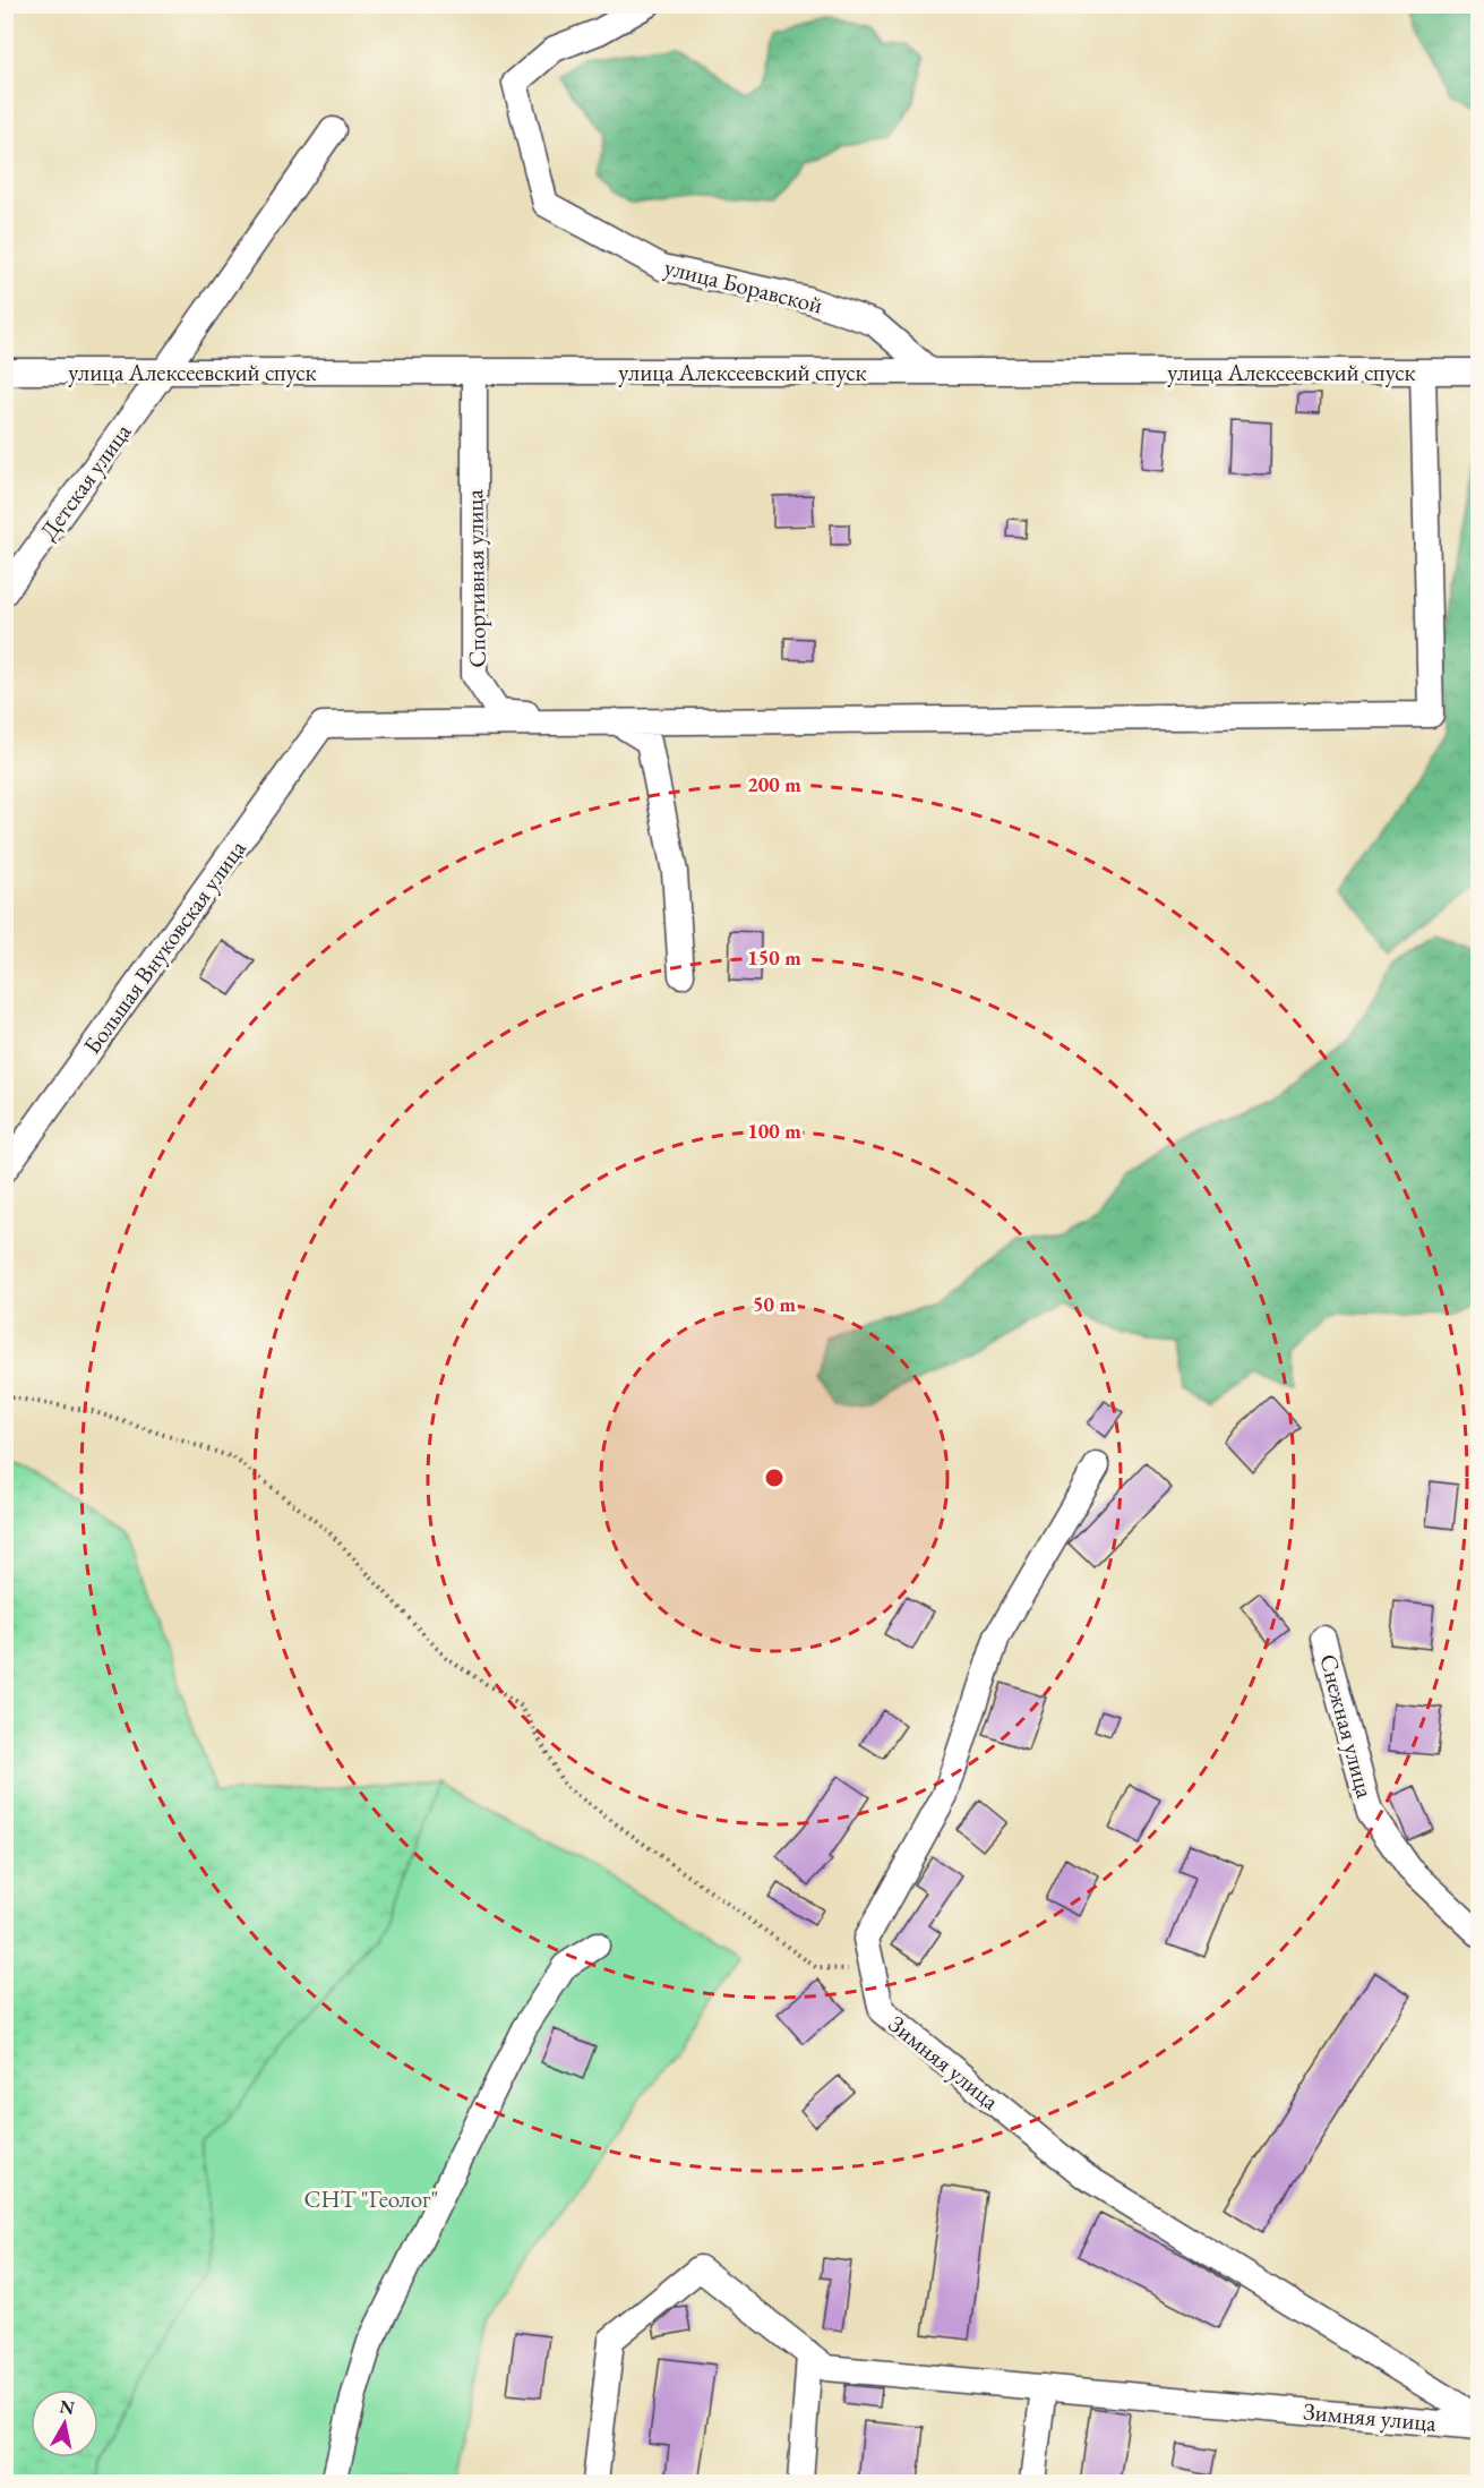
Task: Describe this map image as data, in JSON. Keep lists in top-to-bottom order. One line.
{"streets":{"street":["улица Боравской","улица Алексеевский спуск","Детская улица","Спортивная улица","Большая Внуковская улица","Снежная улица","Зимняя улица"]},"crossings":[["улица Боравской","улица Алексеевский спуск"],["улица Алексеевский спуск","Детская улица"],["улица Алексеевский спуск","Спортивная улица"],["Спортивная улица","Большая Внуковская улица"]],"parks":["СНТ \"Геолог\""],"north":"top","rings":["200 m","150 m","100 m","50 m"]}
